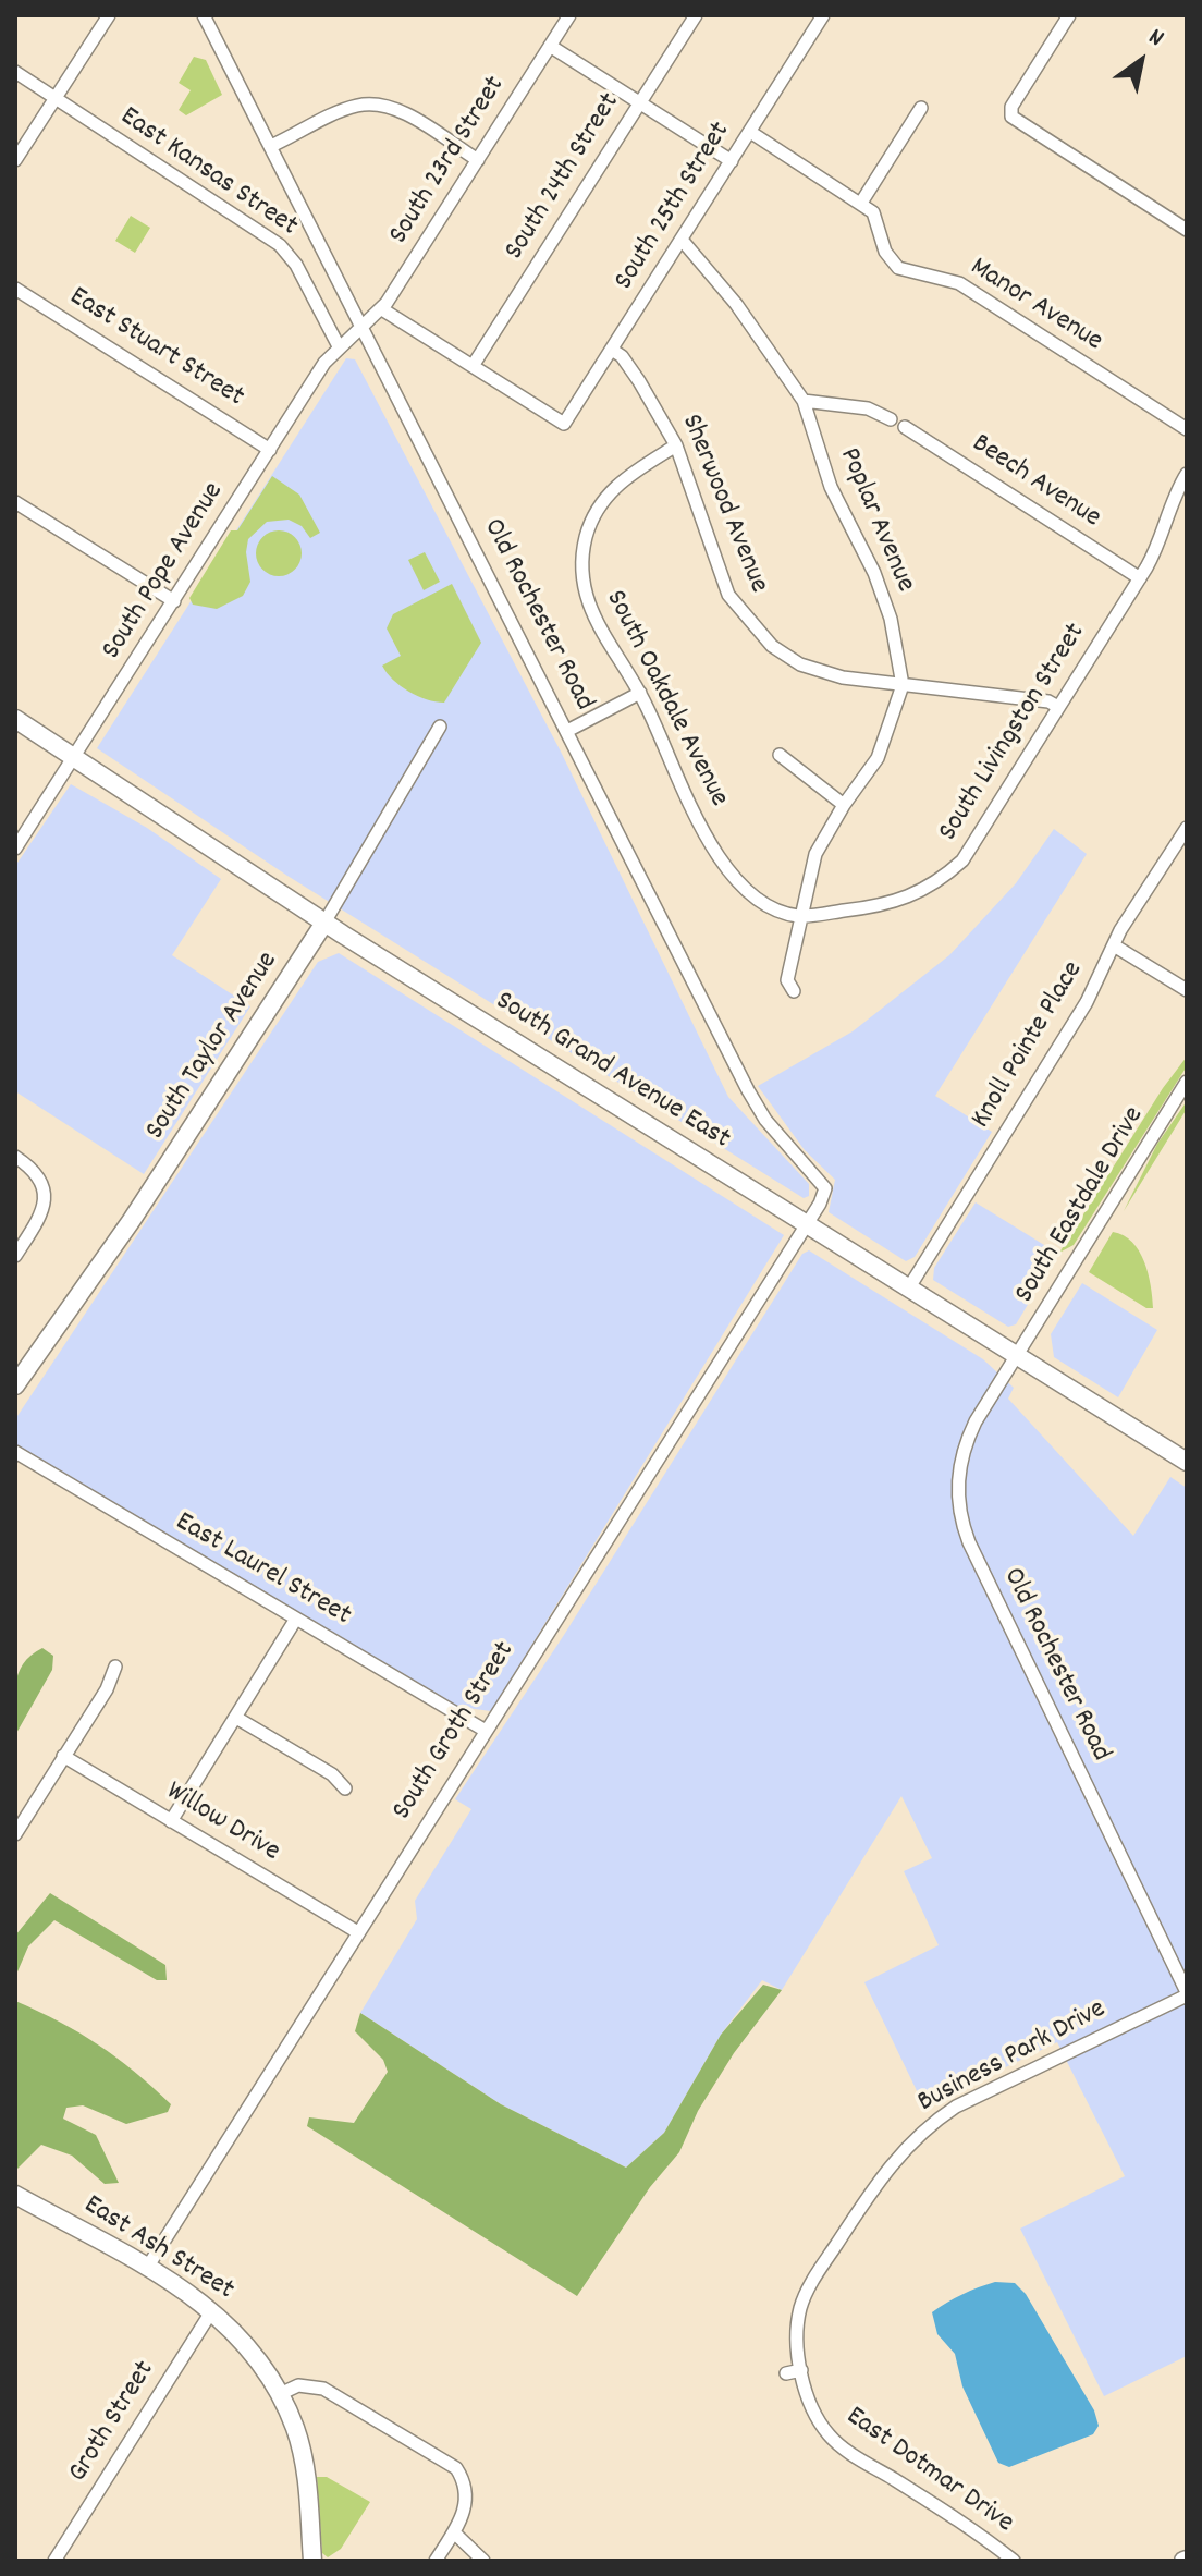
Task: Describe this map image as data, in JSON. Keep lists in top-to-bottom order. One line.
{"streets":{"main road":["South Taylor Avenue","South Grand Avenue East","East Ash Street"],"street":["South 23rd Street","East Kansas Street","South 24th Street","South 25th Street","Manor Avenue","East Stuart Street","Beech Avenue","Sherwood Avenue","Poplar Avenue","South Pope Avenue","Old Rochester Road","South Oakdale Avenue","South Livingston Street","Knoll Pointe Place","South Eastdale Drive","East Laurel Street","South Groth Street","Willow Drive","Business Park Drive","Groth Street","East Dotmar Drive"]},"crossings":[["South 23rd Street","South Pope Avenue"],["South 23rd Street","Old Rochester Road"],["East Kansas Street","South Pope Avenue"],["South 24th Street","South 25th Street"],["South 25th Street","Manor Avenue"],["South 25th Street","Sherwood Avenue"],["South 25th Street","Poplar Avenue"],["East Stuart Street","South Pope Avenue"],["Beech Avenue","South Livingston Street"],["Sherwood Avenue","Poplar Avenue"],["Sherwood Avenue","South Oakdale Avenue"],["Sherwood Avenue","South Livingston Street"],["Poplar Avenue","South Oakdale Avenue"],["Poplar Avenue","South Livingston Street"],["South Pope Avenue","Old Rochester Road"],["South Pope Avenue","South Grand Avenue East"],["Old Rochester Road","South Grand Avenue East"],["Old Rochester Road","South Eastdale Drive"],["Old Rochester Road","South Groth Street"],["Old Rochester Road","Business Park Drive"],["South Oakdale Avenue","South Livingston Street"],["Knoll Pointe Place","South Grand Avenue East"],["South Taylor Avenue","South Grand Avenue East"],["South Grand Avenue East","South Eastdale Drive"],["South Grand Avenue East","South Groth Street"],["East Laurel Street","South Groth Street"],["South Groth Street","Willow Drive"],["South Groth Street","East Ash Street"],["Business Park Drive","East Dotmar Drive"],["East Ash Street","Groth Street"]],"north":"top right"}
